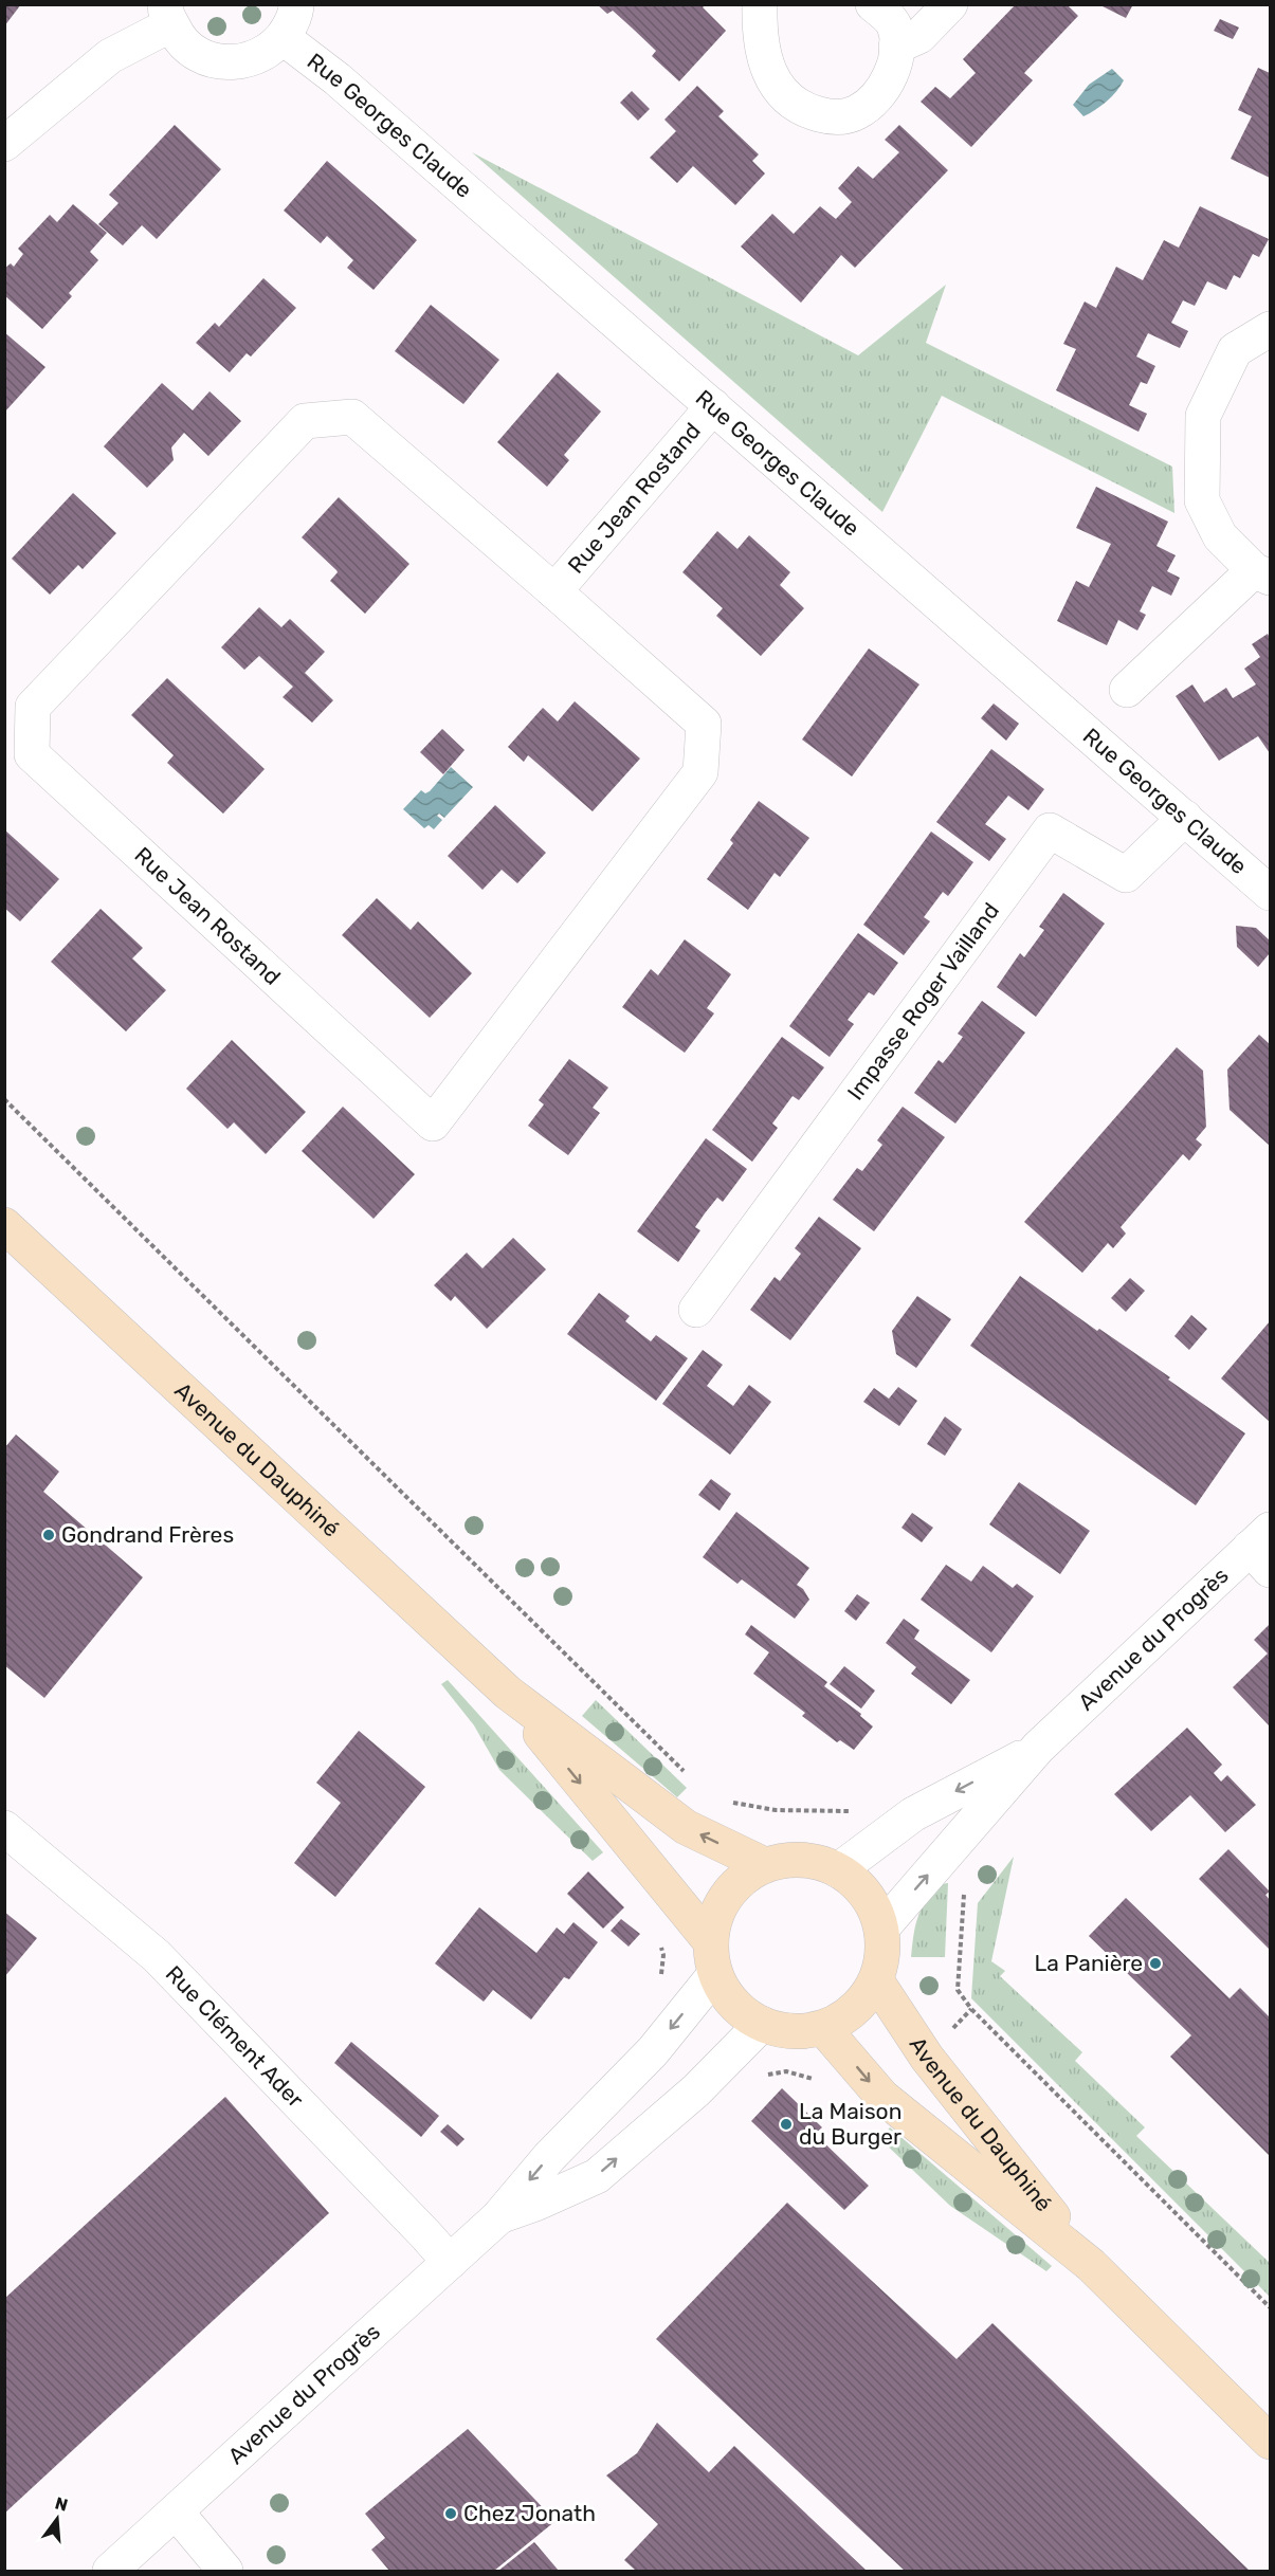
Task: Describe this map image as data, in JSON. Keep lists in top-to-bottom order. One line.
{"streets":{"main road":["Avenue du Dauphiné"],"street":["Rue Georges Claude","Rue Jean Rostand","Impasse Roger Vailland","Avenue du Progrès","Rue Clément Ader"]},"crossings":[["Rue Georges Claude","Rue Jean Rostand"],["Rue Georges Claude","Impasse Roger Vailland"],["Avenue du Dauphiné","Avenue du Progrès"],["Avenue du Progrès","Rue Clément Ader"]],"places":["Gondrand Frères","La Panière","La Maison du Burger","Chez Jonath"],"north":"top"}
